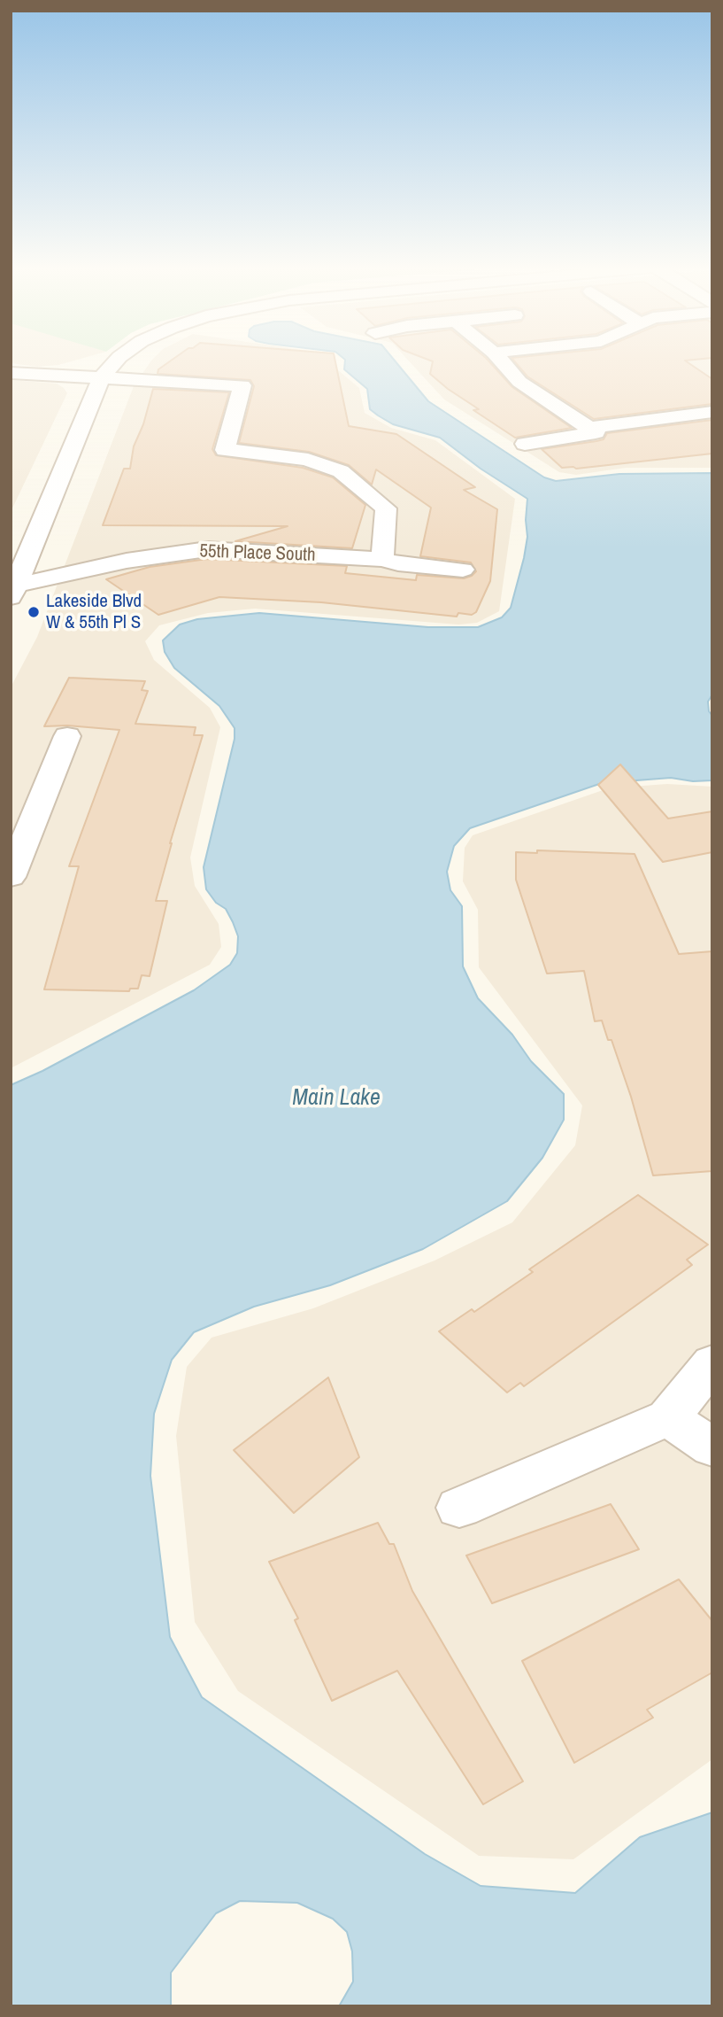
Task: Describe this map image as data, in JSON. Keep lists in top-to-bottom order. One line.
{"streets":{"street":["55th Place South"]},"water":["Main Lake"],"places":["Lakeside Blvd W & 55th Pl S"]}
